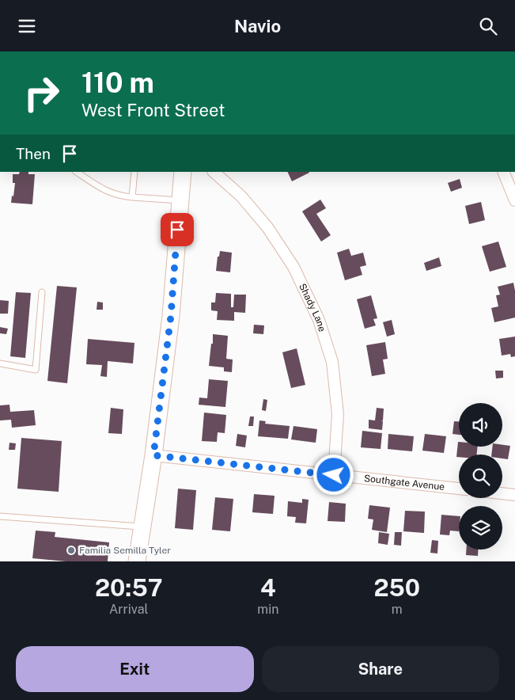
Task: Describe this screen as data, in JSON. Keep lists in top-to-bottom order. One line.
{"streets":{"street":["Shady Lane","Southgate Avenue"]},"crossings":[["Shady Lane","Southgate Avenue"]],"places":["Familia Semilla Tyler"],"page":{"header":"Navio","turn":["110 m","West Front Street"],"then":"Then","eta":["20:57","Arrival","4","min","250","m"],"buttons":["Exit","Share"]}}
